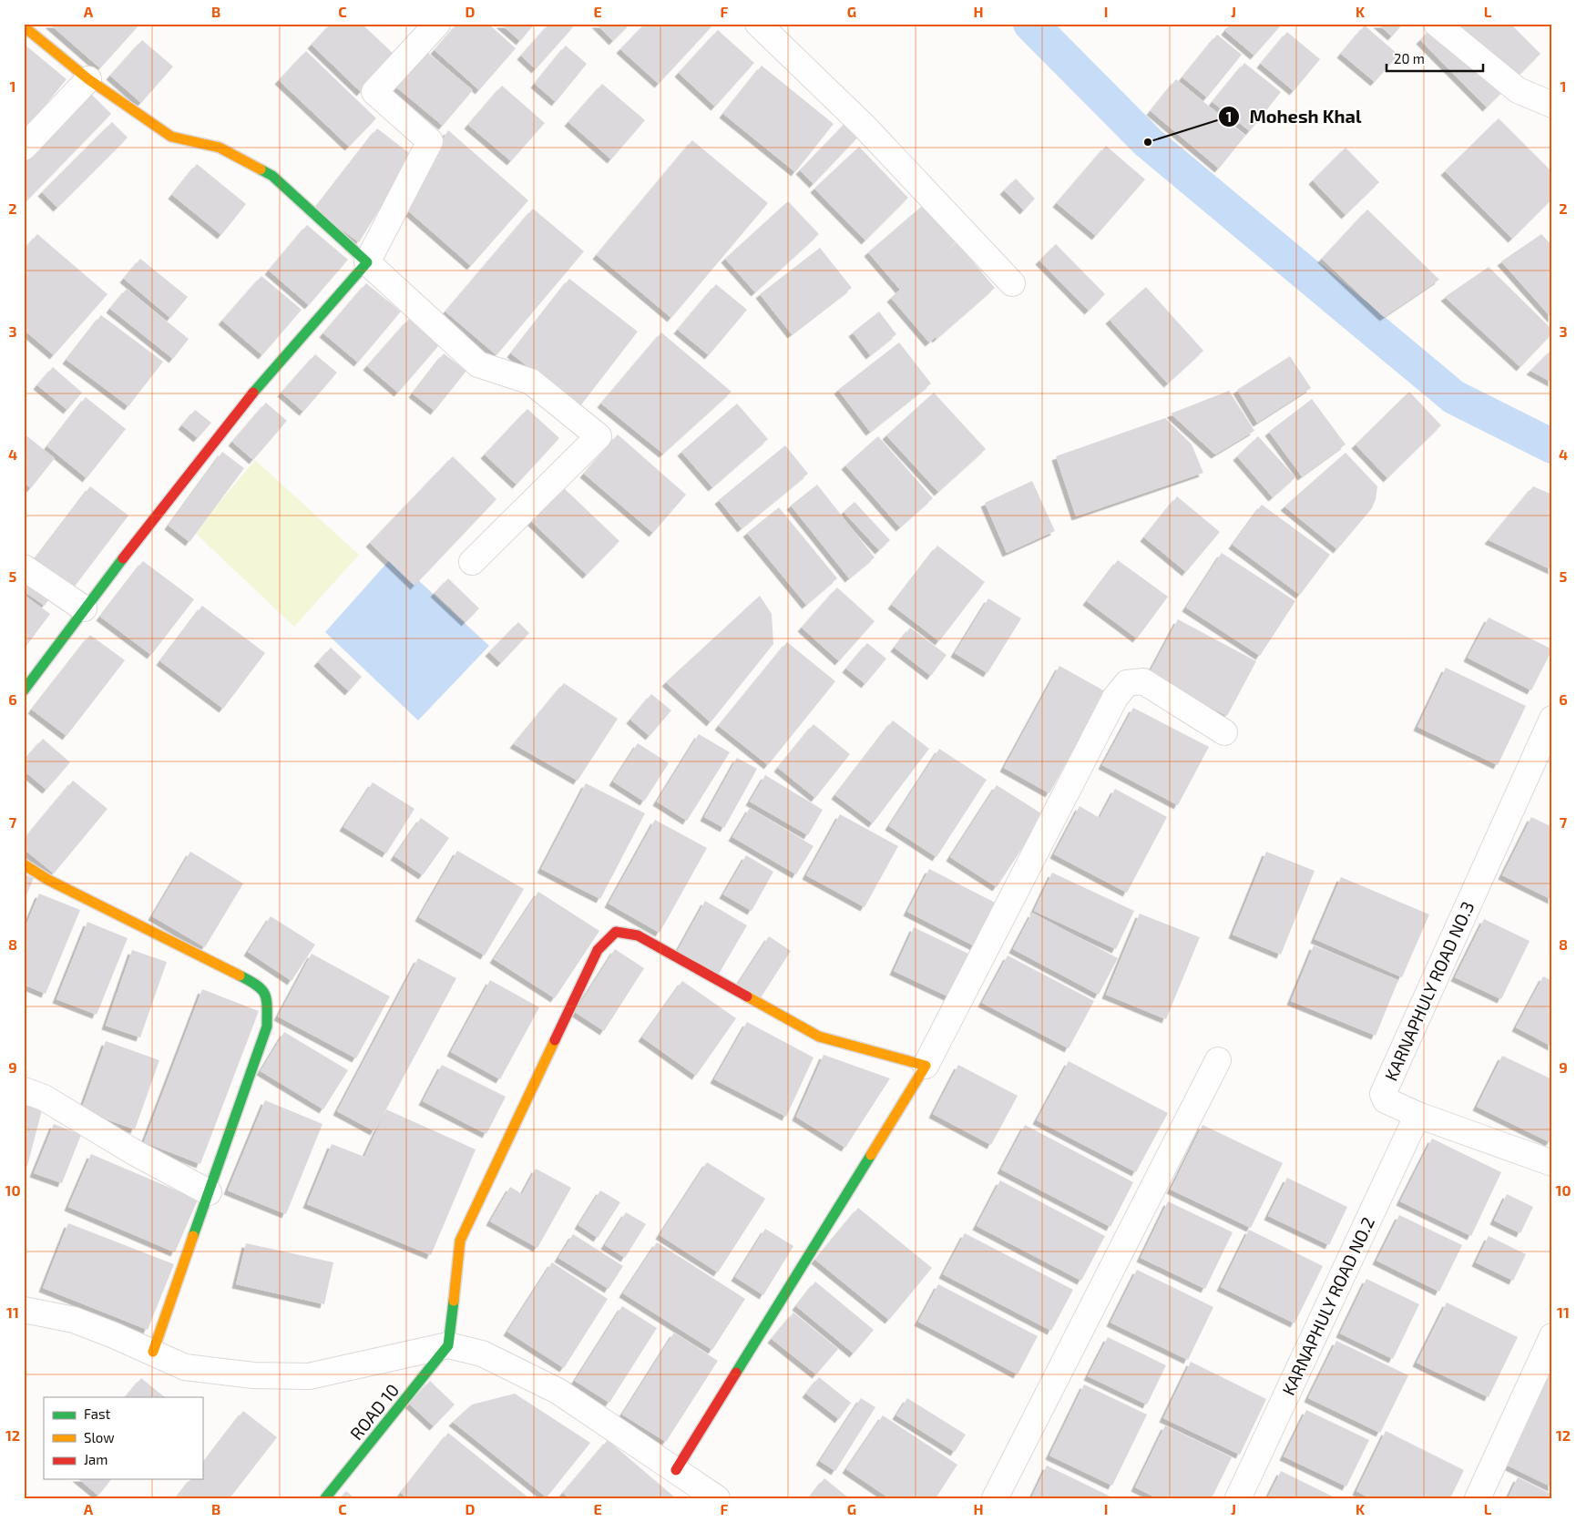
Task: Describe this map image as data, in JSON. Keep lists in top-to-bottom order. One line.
{"streets":{"street":["KARNAPHULY ROAD NO.3","KARNAPHULY ROAD NO.2","ROAD 10"]},"crossings":[["KARNAPHULY ROAD NO.3","KARNAPHULY ROAD NO.2"]],"places":["Mohesh Khal"],"legend":["Fast","Slow","Jam"],"scale_bar":"20 m","grid":{"columns":["A","B","C","D","E","F","G","H","I","J","K","L"],"rows":["1","2","3","4","5","6","7","8","9","10","11","12"]}}
